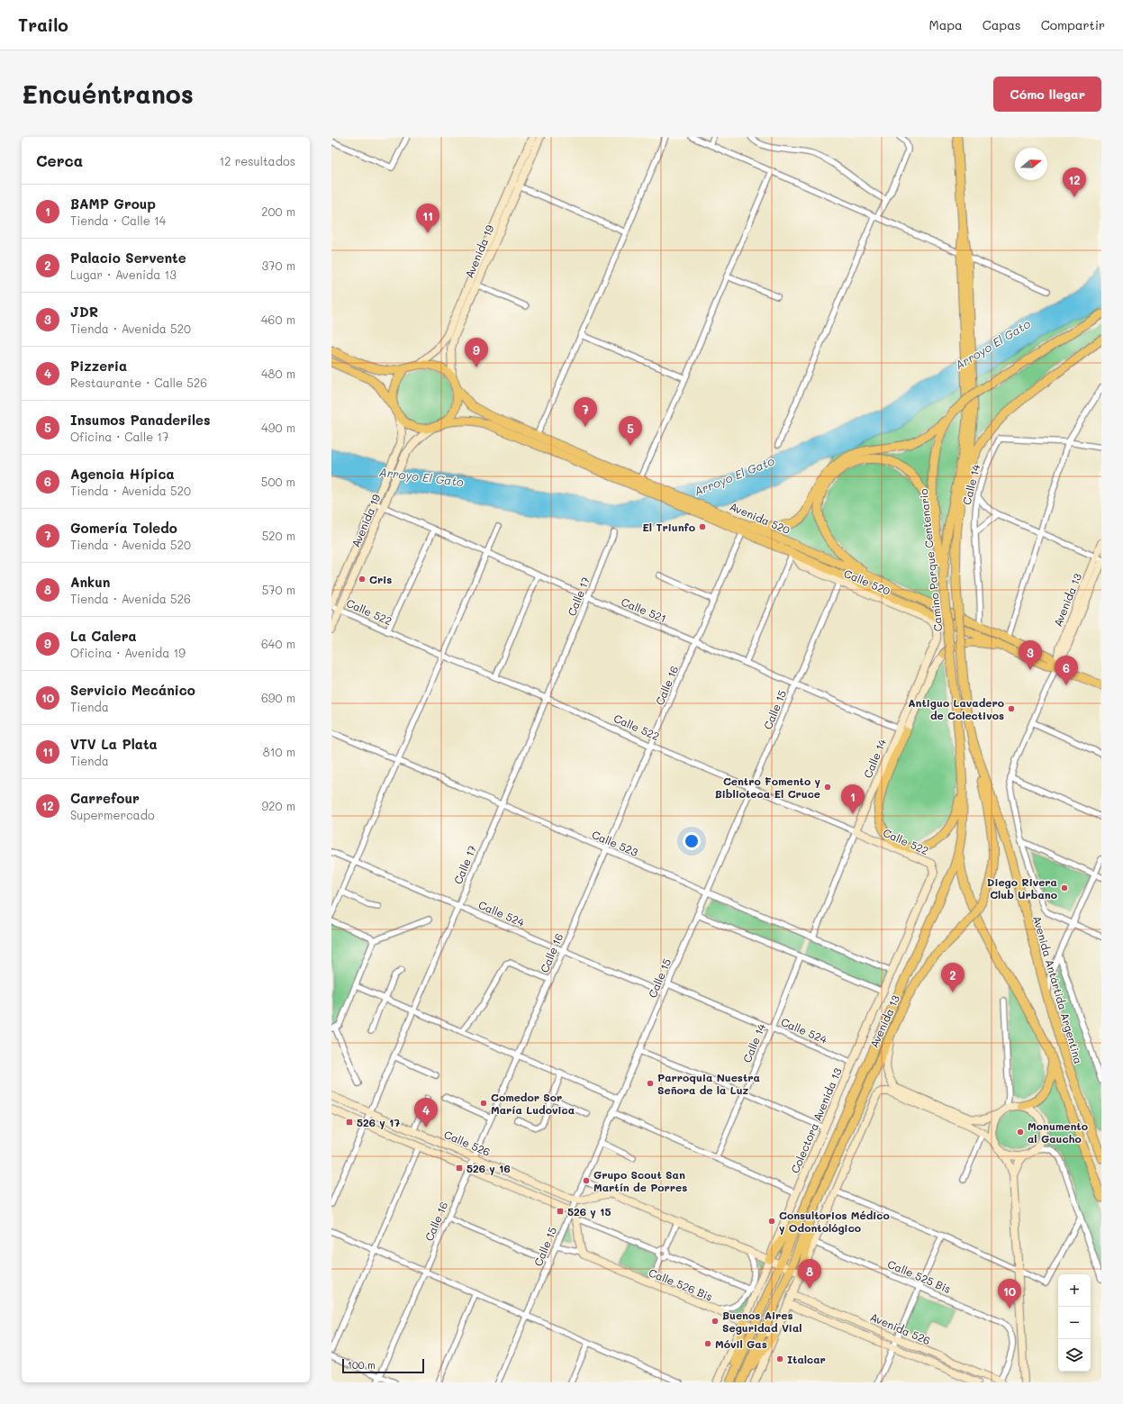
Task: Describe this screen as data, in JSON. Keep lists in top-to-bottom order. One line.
{"streets":{"main road":["Avenida 19","Calle 14","Avenida 520","Camino Parque Centenario","Calle 520","Avenida 13","Calle 522","Avenida Antártida Argentina","Colectora Avenida 13","Calle 526","Calle 526 Bis","Avenida 526"],"street":["Calle 17","Calle 521","Calle 16","Calle 15","Calle 523","Calle 524","Calle 525 Bis"]},"crossings":[["Avenida 19","Avenida 520"],["Avenida 19","Calle 521"],["Avenida 19","Calle 522"],["Calle 14","Avenida 520"],["Calle 14","Calle 520"],["Calle 14","Calle 521"],["Calle 14","Calle 522"],["Calle 14","Calle 523"],["Calle 14","Calle 524"],["Avenida 520","Calle 520"],["Avenida 520","Avenida 13"],["Avenida 520","Calle 16"],["Camino Parque Centenario","Avenida 13"],["Calle 520","Calle 15"],["Calle 17","Calle 521"],["Calle 17","Calle 522"],["Calle 17","Calle 523"],["Calle 17","Calle 524"],["Calle 17","Calle 526"],["Avenida 13","Avenida Antártida Argentina"],["Avenida 13","Calle 526 Bis"],["Calle 521","Calle 16"],["Calle 521","Calle 15"],["Calle 522","Calle 16"],["Calle 522","Calle 15"],["Calle 522","Colectora Avenida 13"],["Calle 16","Calle 523"],["Calle 16","Calle 524"],["Calle 16","Calle 526"],["Calle 15","Calle 523"],["Calle 15","Calle 524"],["Calle 15","Calle 526"],["Calle 15","Calle 526 Bis"],["Calle 523","Colectora Avenida 13"],["Calle 524","Colectora Avenida 13"],["Colectora Avenida 13","Calle 526 Bis"],["Calle 525 Bis","Avenida 526"]],"water":["Arroyo El Gato"],"places":{"other":["El Triunfo","Cris","Antiguo Lavadero de Colectivos","Centro Fomento y Biblioteca El Cruce","Diego Rivera Club Urbano","Parroquia Nuestra Señora de la Luz","Comedor Sor María Ludovica","Monumento al Gaucho","Grupo Scout San Martín de Porres","Consultorios Médico y Odontológico","Buenos Aires Seguridad Vial","Móvil Gas","Italcar"],"transit":["526 y 17","526 y 16","526 y 15"]},"scale_bar":"100 m","north":"right","page":{"header":"Trailo","nav":["Mapa","Capas","Compartir"],"buttons":"Cómo llegar","title":"Encuéntranos","heading":["Cerca","12 resultados"],"pins":["12","11","9","7","5","3","6","1","2","4","8","10"],"list":[{"mark":"1","name":"BAMP Group","note":"Tienda · Calle 14","value":"200 m"},{"mark":"2","name":"Palacio Servente","note":"Lugar · Avenida 13","value":"370 m"},{"mark":"3","name":"JDR","note":"Tienda · Avenida 520","value":"460 m"},{"mark":"4","name":"Pizzeria","note":"Restaurante · Calle 526","value":"480 m"},{"mark":"5","name":"Insumos Panaderiles","note":"Oficina · Calle 17","value":"490 m"},{"mark":"6","name":"Agencia Hípica","note":"Tienda · Avenida 520","value":"500 m"},{"mark":"7","name":"Gomería Toledo","note":"Tienda · Avenida 520","value":"520 m"},{"mark":"8","name":"Ankun","note":"Tienda · Avenida 526","value":"570 m"},{"mark":"9","name":"La Calera","note":"Oficina · Avenida 19","value":"640 m"},{"mark":"10","name":"Servicio Mecánico","note":"Tienda","value":"690 m"},{"mark":"11","name":"VTV La Plata","note":"Tienda","value":"810 m"},{"mark":"12","name":"Carrefour","note":"Supermercado","value":"920 m"}],"map_buttons":["+","−"],"scale":"100 m"}}
